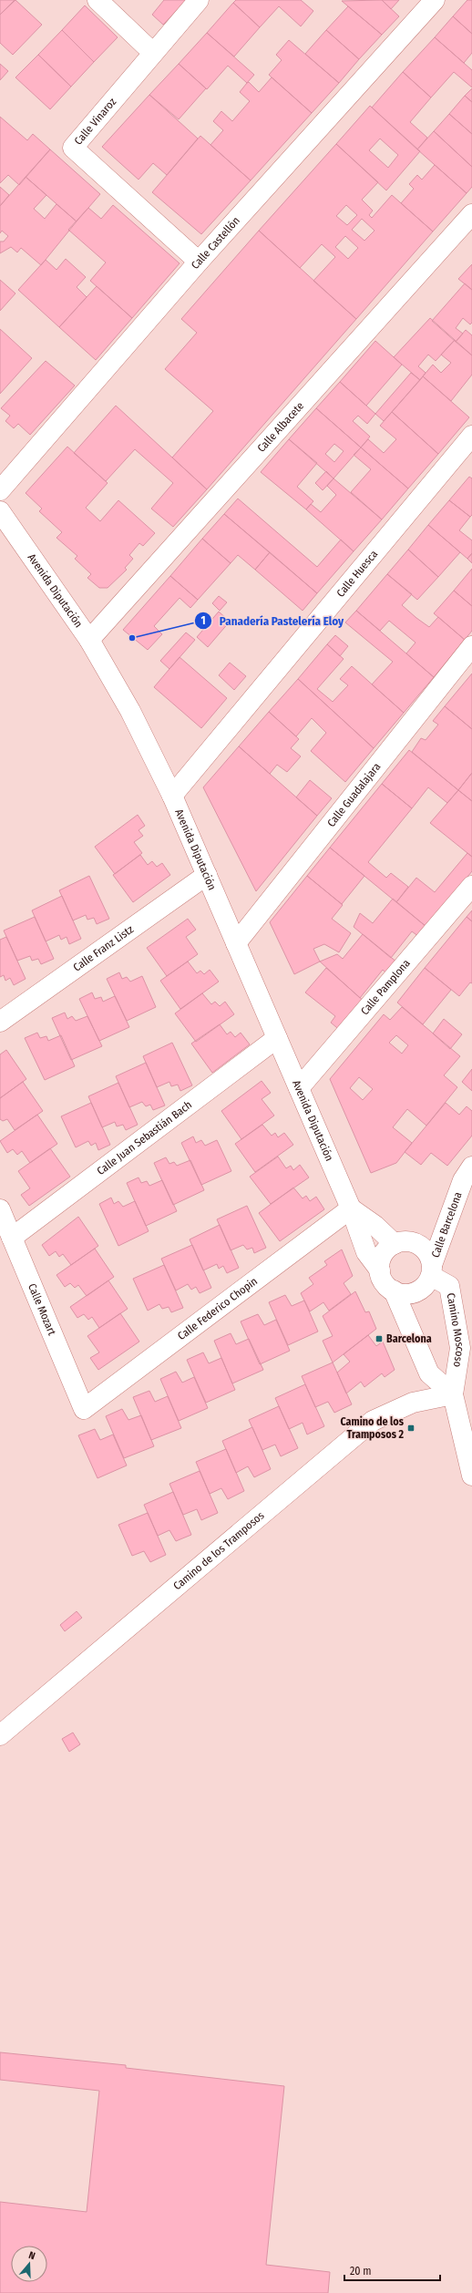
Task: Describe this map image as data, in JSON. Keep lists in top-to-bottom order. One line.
{"streets":{"street":["Calle Vinaroz","Calle Castellón","Calle Albacete","Calle Huesca","Avenida Diputación","Calle Guadalajara","Calle Franz Listz","Calle Pamplona","Calle Juan Sebastián Bach","Calle Barcelona","Calle Federico Chopin","Calle Mozart","Camino Moscoso","Camino de los Tramposos"]},"crossings":[["Calle Vinaroz","Calle Castellón"],["Calle Albacete","Avenida Diputación"],["Calle Huesca","Avenida Diputación"],["Avenida Diputación","Calle Guadalajara"],["Avenida Diputación","Calle Franz Listz"],["Avenida Diputación","Calle Pamplona"],["Avenida Diputación","Calle Juan Sebastián Bach"],["Avenida Diputación","Calle Barcelona"],["Avenida Diputación","Calle Federico Chopin"],["Avenida Diputación","Camino Moscoso"],["Calle Juan Sebastián Bach","Calle Mozart"],["Calle Barcelona","Camino Moscoso"],["Calle Federico Chopin","Calle Mozart"],["Camino Moscoso","Camino de los Tramposos"]],"places":{"other":["Panadería Pastelería Eloy"],"transit":["Barcelona","Camino de los Tramposos 2"]},"scale_bar":"20 m","north":"top"}
